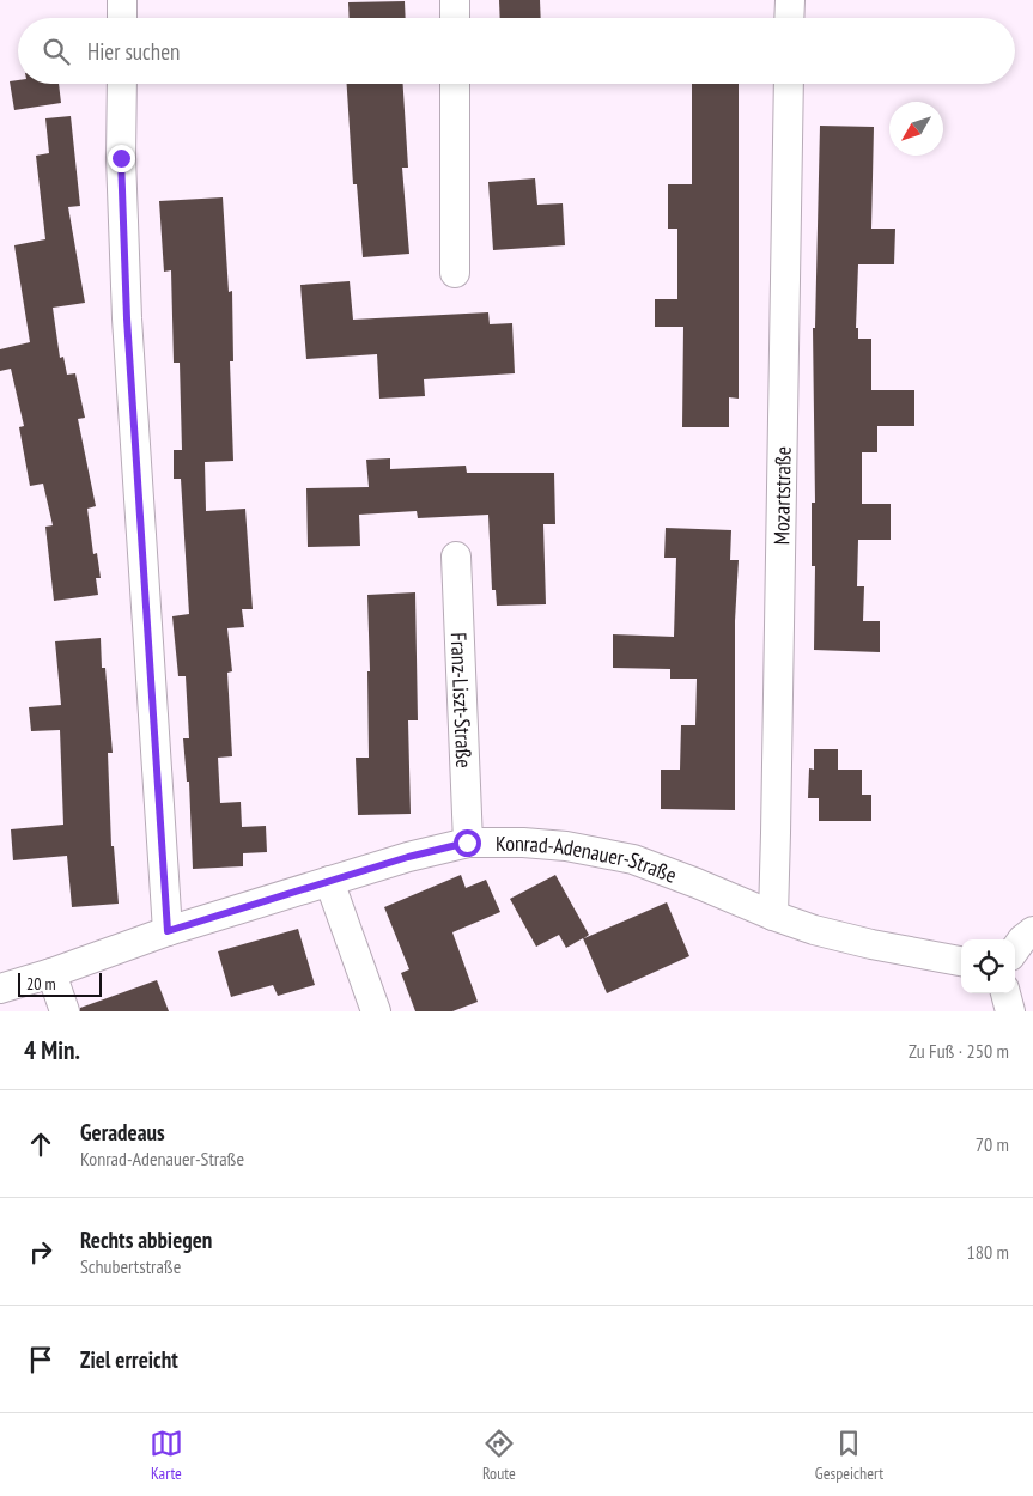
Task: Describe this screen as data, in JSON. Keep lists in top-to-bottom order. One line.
{"streets":{"street":["Mozartstraße","Franz-Liszt-Straße","Konrad-Adenauer-Straße"]},"crossings":[["Mozartstraße","Konrad-Adenauer-Straße"],["Franz-Liszt-Straße","Konrad-Adenauer-Straße"]],"scale_bar":"20 m","north":"bottom left","page":{"search":"Hier suchen","scale":"20 m","heading":["4 Min.","Zu Fuß · 250 m"],"list":[["Geradeaus","Konrad-Adenauer-Straße","70 m"],["Rechts abbiegen","Schubertstraße","180 m"],"Ziel erreicht"],"nav":["Karte","Route","Gespeichert"]}}
